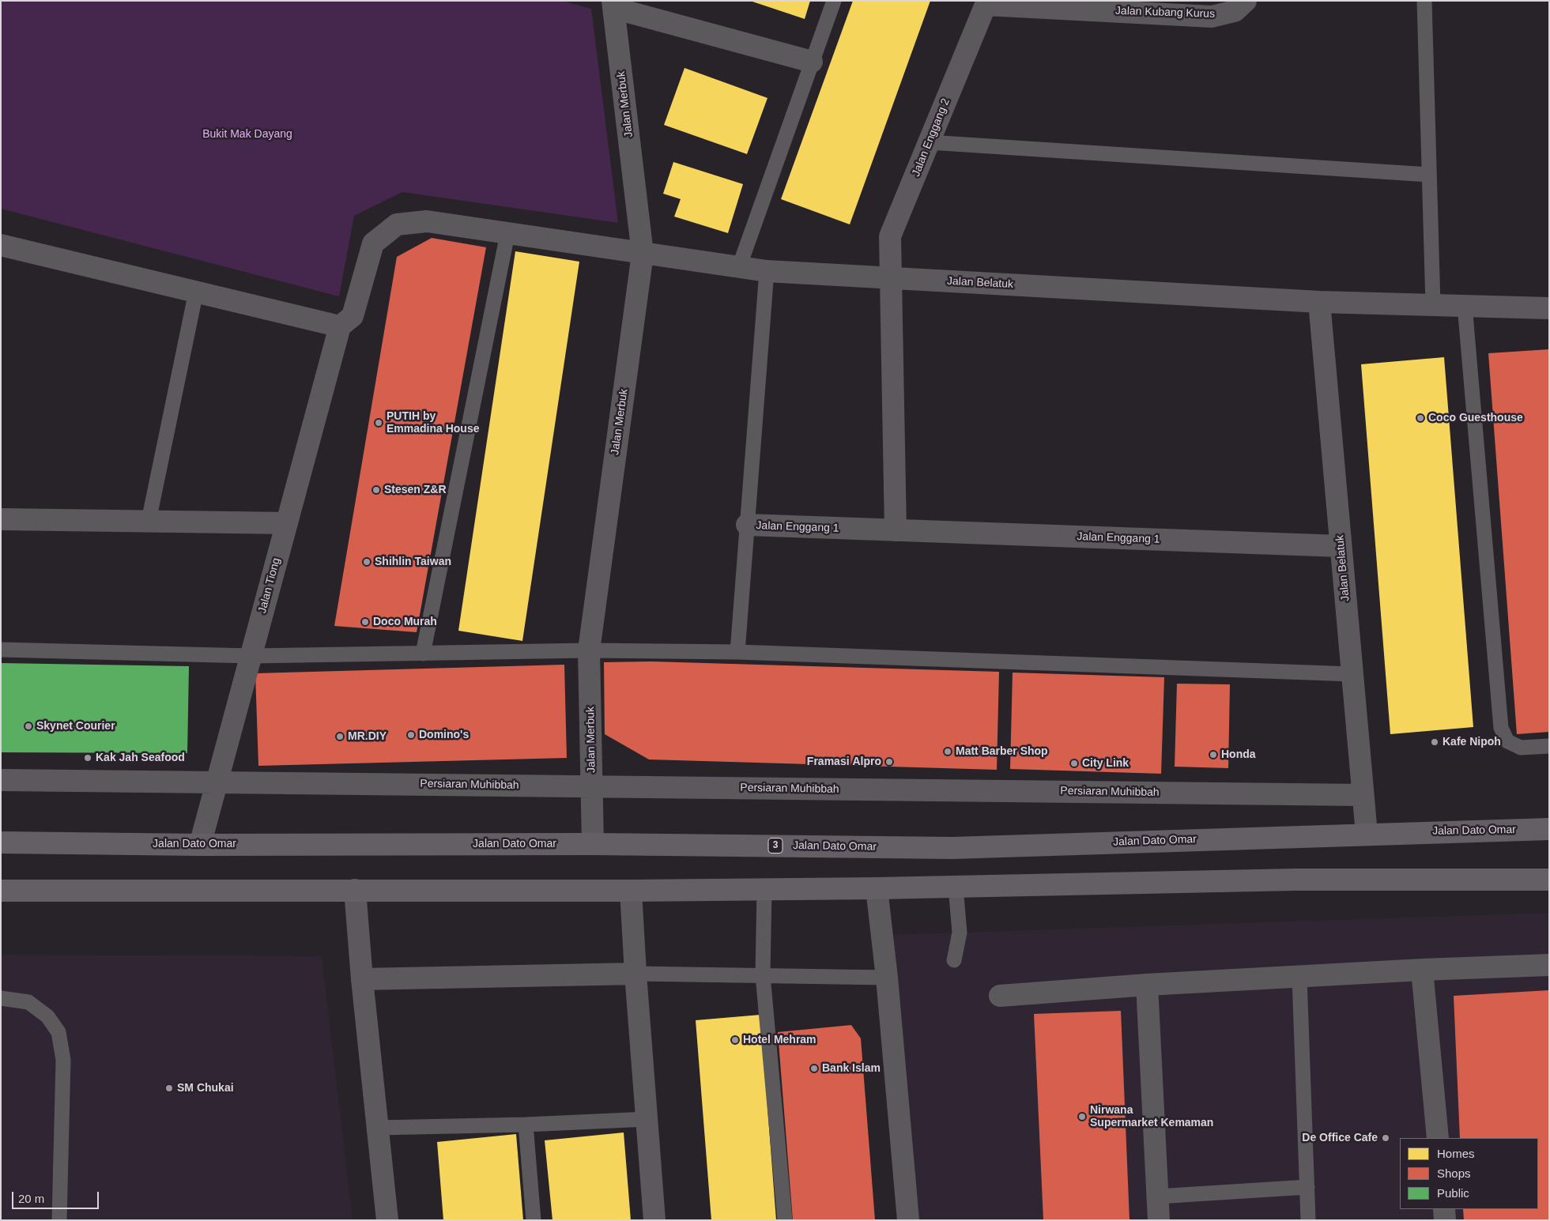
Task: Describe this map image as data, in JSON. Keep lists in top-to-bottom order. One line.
{"streets":{"highway":["Jalan Dato Omar","3"],"street":["Jalan Kubang Kurus","Jalan Merbuk","Jalan Enggang 2","Jalan Belatuk","Jalan Enggang 1","Jalan Tiong","Persiaran Muhibbah"]},"crossings":[["Jalan Kubang Kurus","Jalan Enggang 2"],["Jalan Merbuk","Jalan Belatuk"],["Jalan Merbuk","Persiaran Muhibbah"],["Jalan Merbuk","Jalan Dato Omar"],["Jalan Enggang 2","Jalan Belatuk"],["Jalan Belatuk","Jalan Enggang 1"],["Jalan Belatuk","Jalan Tiong"],["Jalan Belatuk","Persiaran Muhibbah"],["Jalan Belatuk","Jalan Dato Omar"],["Jalan Tiong","Persiaran Muhibbah"],["Jalan Tiong","Jalan Dato Omar"]],"parks":["Bukit Mak Dayang"],"places":["Coco Guesthouse","PUTIH by Emmadina House","Stesen Z&R","Shihlin Taiwan","Doco Murah","Skynet Courier","Domino's","MR.DIY","Kafe Nipoh","Matt Barber Shop","Honda","Kak Jah Seafood","Framasi Alpro","City Link","Hotel Mehram","Bank Islam","SM Chukai","Nirwana Supermarket Kemaman","De Office Cafe"],"legend":["Homes","Shops","Public"],"scale_bar":"20 m"}
